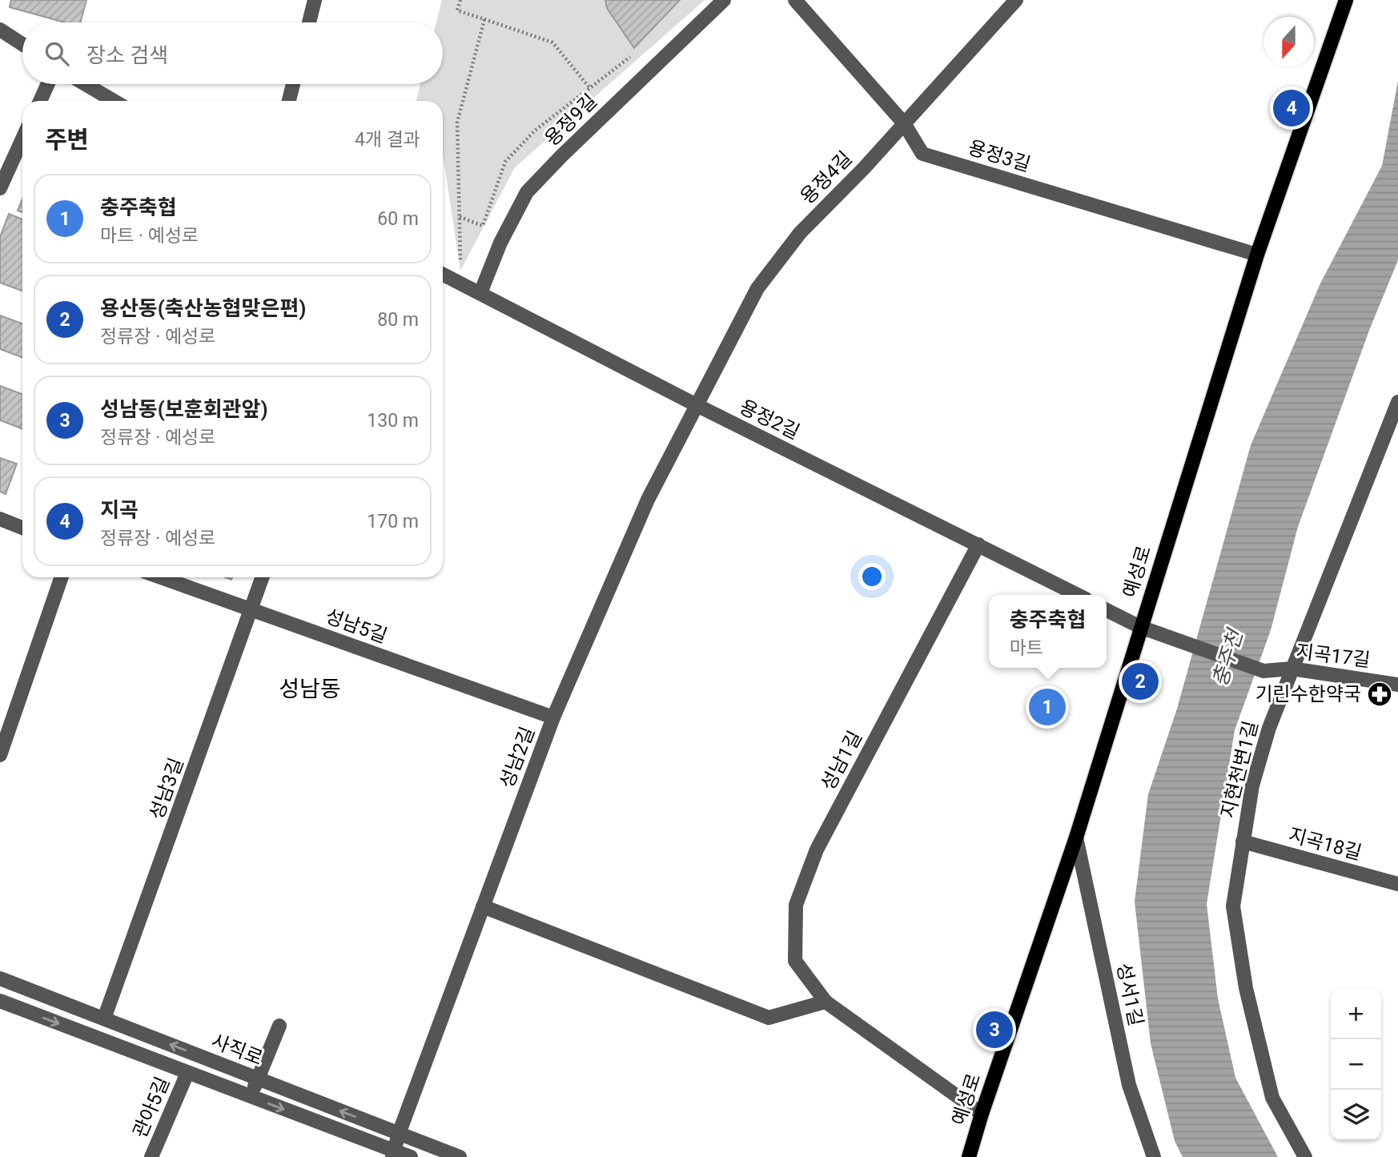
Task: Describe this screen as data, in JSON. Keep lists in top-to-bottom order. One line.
{"streets":{"main road":["예성로"],"street":["용정9길","용정3길","용정4길","용정2길","성남5길","지곡17길","성남2길","성남1길","지현천변1길","성남3길","지곡18길","성서1길","사직로","관아5길"]},"crossings":[["용정9길","용정2길"],["용정3길","용정4길"],["용정3길","예성로"],["용정4길","용정2길"],["용정4길","성남2길"],["용정2길","성남2길"],["용정2길","성남1길"],["예성로","지곡17길"],["예성로","성남1길"],["예성로","성서1길"],["성남5길","성남2길"],["성남5길","성남3길"],["지곡17길","지현천변1길"],["성남2길","사직로"],["지현천변1길","지곡18길"],["성남3길","사직로"],["사직로","관아5길"]],"districts":["성남동"],"water":["충주천"],"places":{"pharmacy":["기린수한약국"]},"north":"bottom","page":{"search":"장소 검색","pins":["4","2","1","3"],"heading":["주변","4개 결과"],"list":[{"mark":"1","name":"충주축협","note":"마트 · 예성로","value":"60 m"},{"mark":"2","name":"용산동(축산농협맞은편)","note":"정류장 · 예성로","value":"80 m"},{"mark":"3","name":"성남동(보훈회관앞)","note":"정류장 · 예성로","value":"130 m"},{"mark":"4","name":"지곡","note":"정류장 · 예성로","value":"170 m"}],"popup":["충주축협","마트"],"map_buttons":["+","−"]}}
